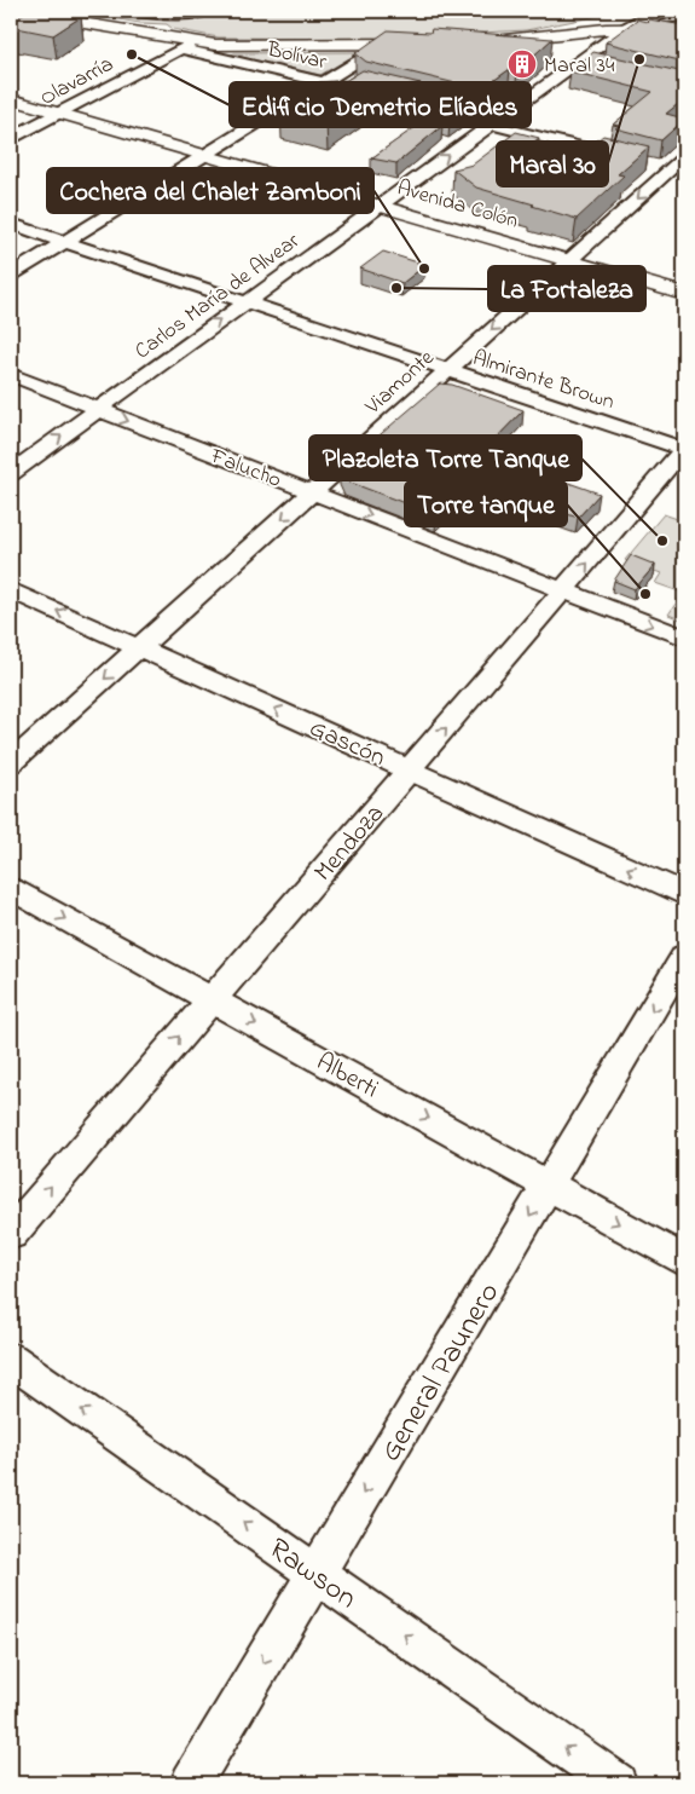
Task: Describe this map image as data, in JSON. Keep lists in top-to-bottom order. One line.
{"streets":{"main road":["Avenida Colón"],"street":["Bolívar","Olavarría","Carlos María de Alvear","Almirante Brown","Viamonte","Falucho","Gascón","Mendoza","Alberti","General Paunero","Rawson"]},"crossings":[["Bolívar","Olavarría"],["Olavarría","Avenida Colón"],["Avenida Colón","Carlos María de Alvear"],["Avenida Colón","Viamonte"],["Carlos María de Alvear","Almirante Brown"],["Carlos María de Alvear","Falucho"],["Almirante Brown","Viamonte"],["Almirante Brown","Mendoza"],["Viamonte","Falucho"],["Viamonte","Gascón"],["Falucho","Mendoza"],["Gascón","Mendoza"],["Mendoza","Alberti"],["Alberti","General Paunero"],["General Paunero","Rawson"]],"one_way":["Viamonte","Falucho","Gascón","Mendoza","Alberti","General Paunero","Rawson"],"places":{"other":["Edificio Demetrio Elíades","Maral 30","Cochera del Chalet Zamboni","La Fortaleza","Plazoleta Torre Tanque","Torre tanque"],"building":["Maral 34"]}}
